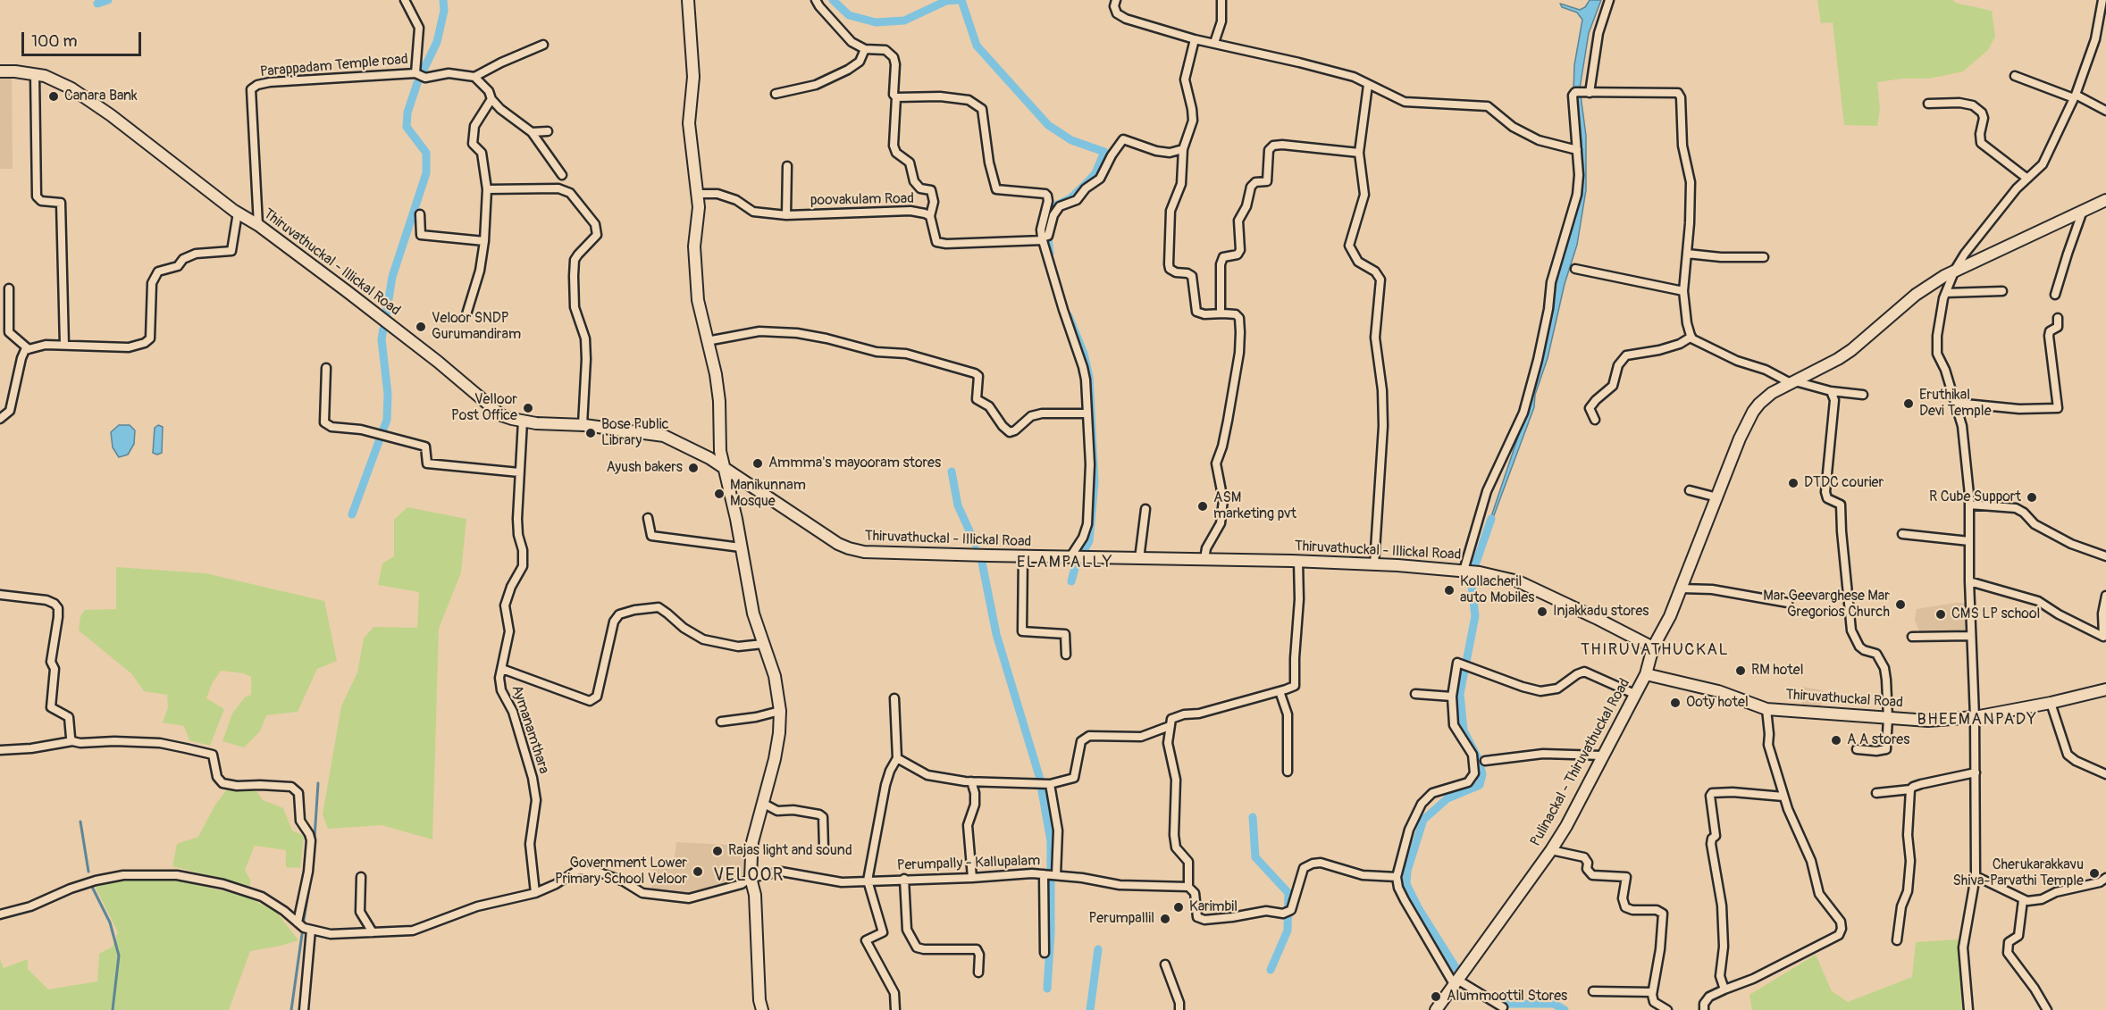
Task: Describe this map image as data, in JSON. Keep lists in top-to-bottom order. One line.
{"streets":{"main road":["Thiruvathuckal - Illickal Road","Thiruvathuckal Road","Pulinackal - Thiruvathuckal Road"],"street":["Parappadam Temple road","poovakulam Road","Aymanamthara","Perumpally - Kallupalam"]},"crossings":[["Parappadam Temple road","Thiruvathuckal - Illickal Road"],["Thiruvathuckal - Illickal Road","Aymanamthara"],["Thiruvathuckal - Illickal Road","Pulinackal - Thiruvathuckal Road"],["Thiruvathuckal Road","Pulinackal - Thiruvathuckal Road"],["Aymanamthara","Perumpally - Kallupalam"]],"districts":["ELAMPALLY","THIRUVATHUCKAL","BHEEMANPADY","VELOOR"],"places":["Canara Bank","Veloor SNDP Gurumandiram","Eruthikal Devi Temple","Velloor Post Office","Bose Public Library","Ammma's mayooram stores","Ayush bakers","DTDC courier","Manikunnam Mosque","R Cube Support","ASM marketing pvt","Kollacheril auto Mobiles","Mar Geevarghese Mar Gregorios Church","Injakkadu stores","CMS LP school","RM hotel","Ooty hotel","A A stores","Rajas light and sound","Government Lower Primary School Veloor","Cherukarakkavu Shiva-Parvathi Temple","Karimbil","Perumpallil","Alummoottil Stores"],"scale_bar":"100 m"}
